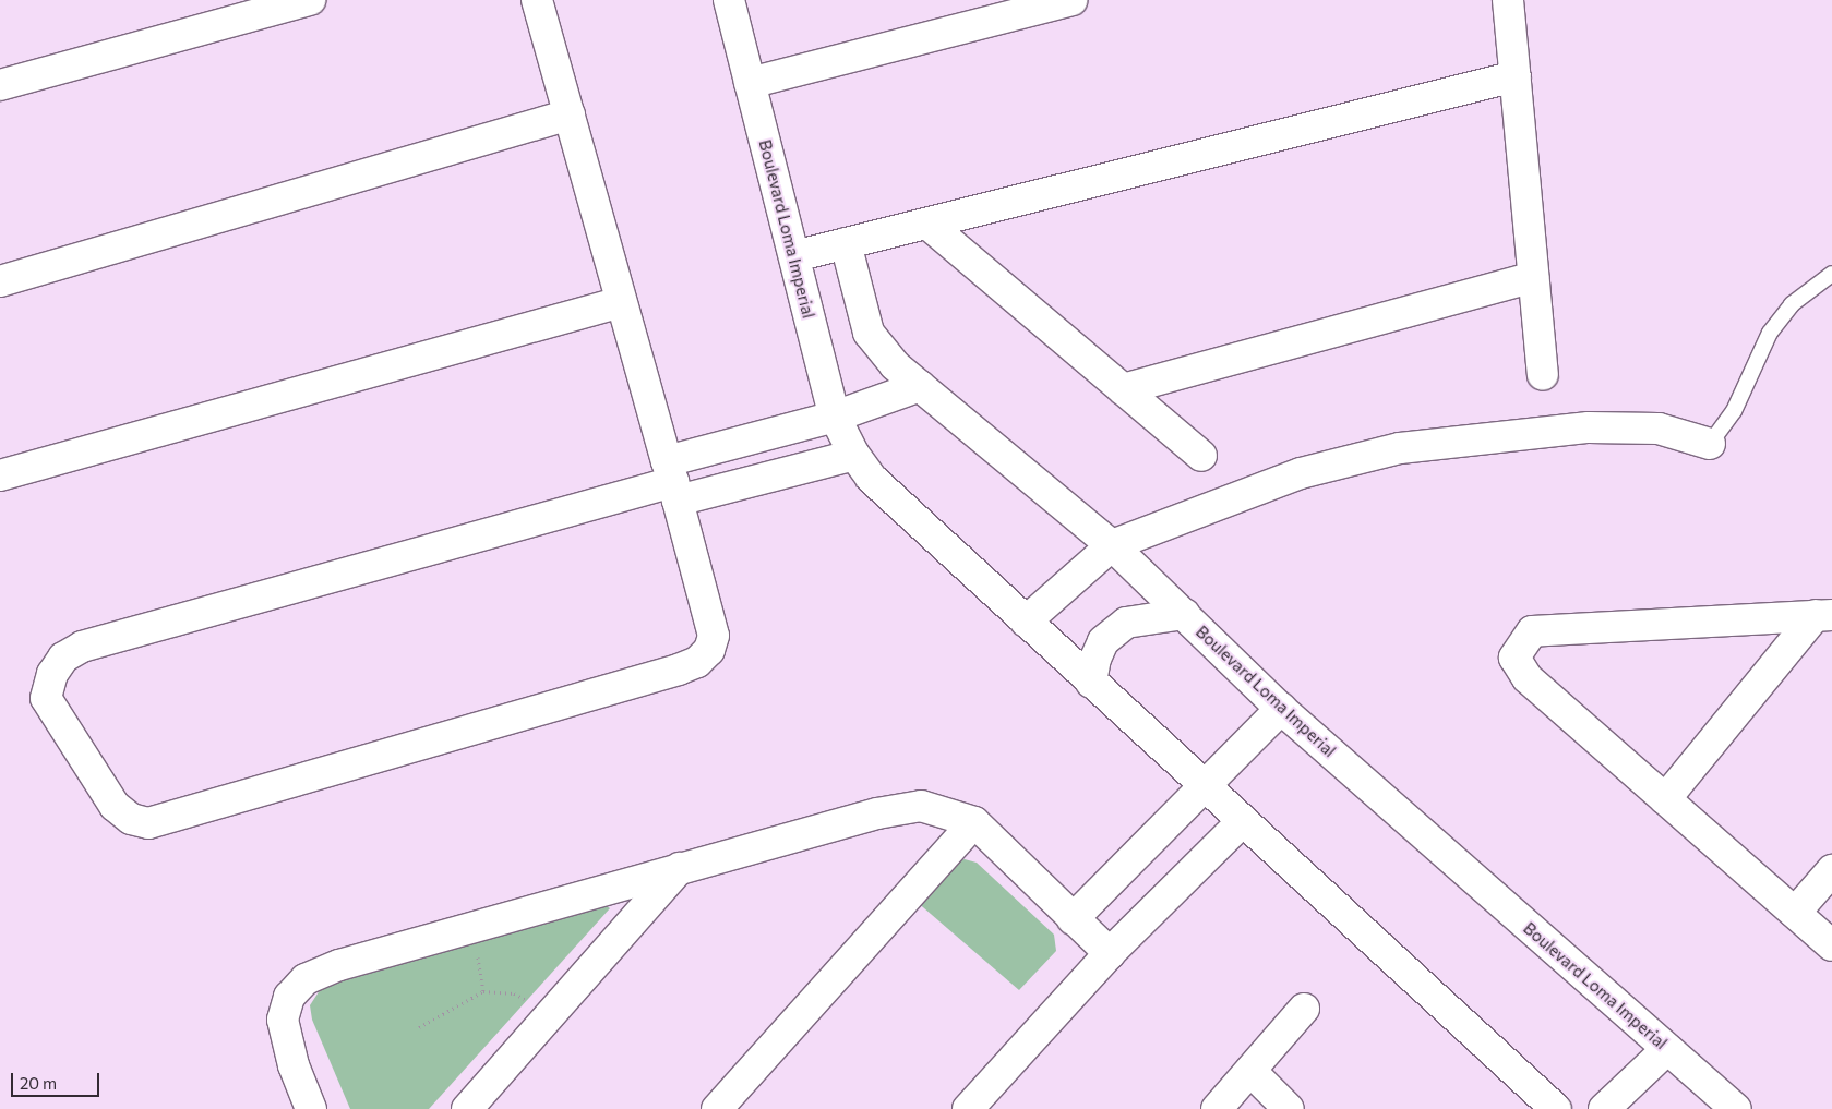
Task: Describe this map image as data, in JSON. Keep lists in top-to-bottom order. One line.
{"streets":{"street":["Boulevard Loma Imperial"]},"scale_bar":"20 m"}
